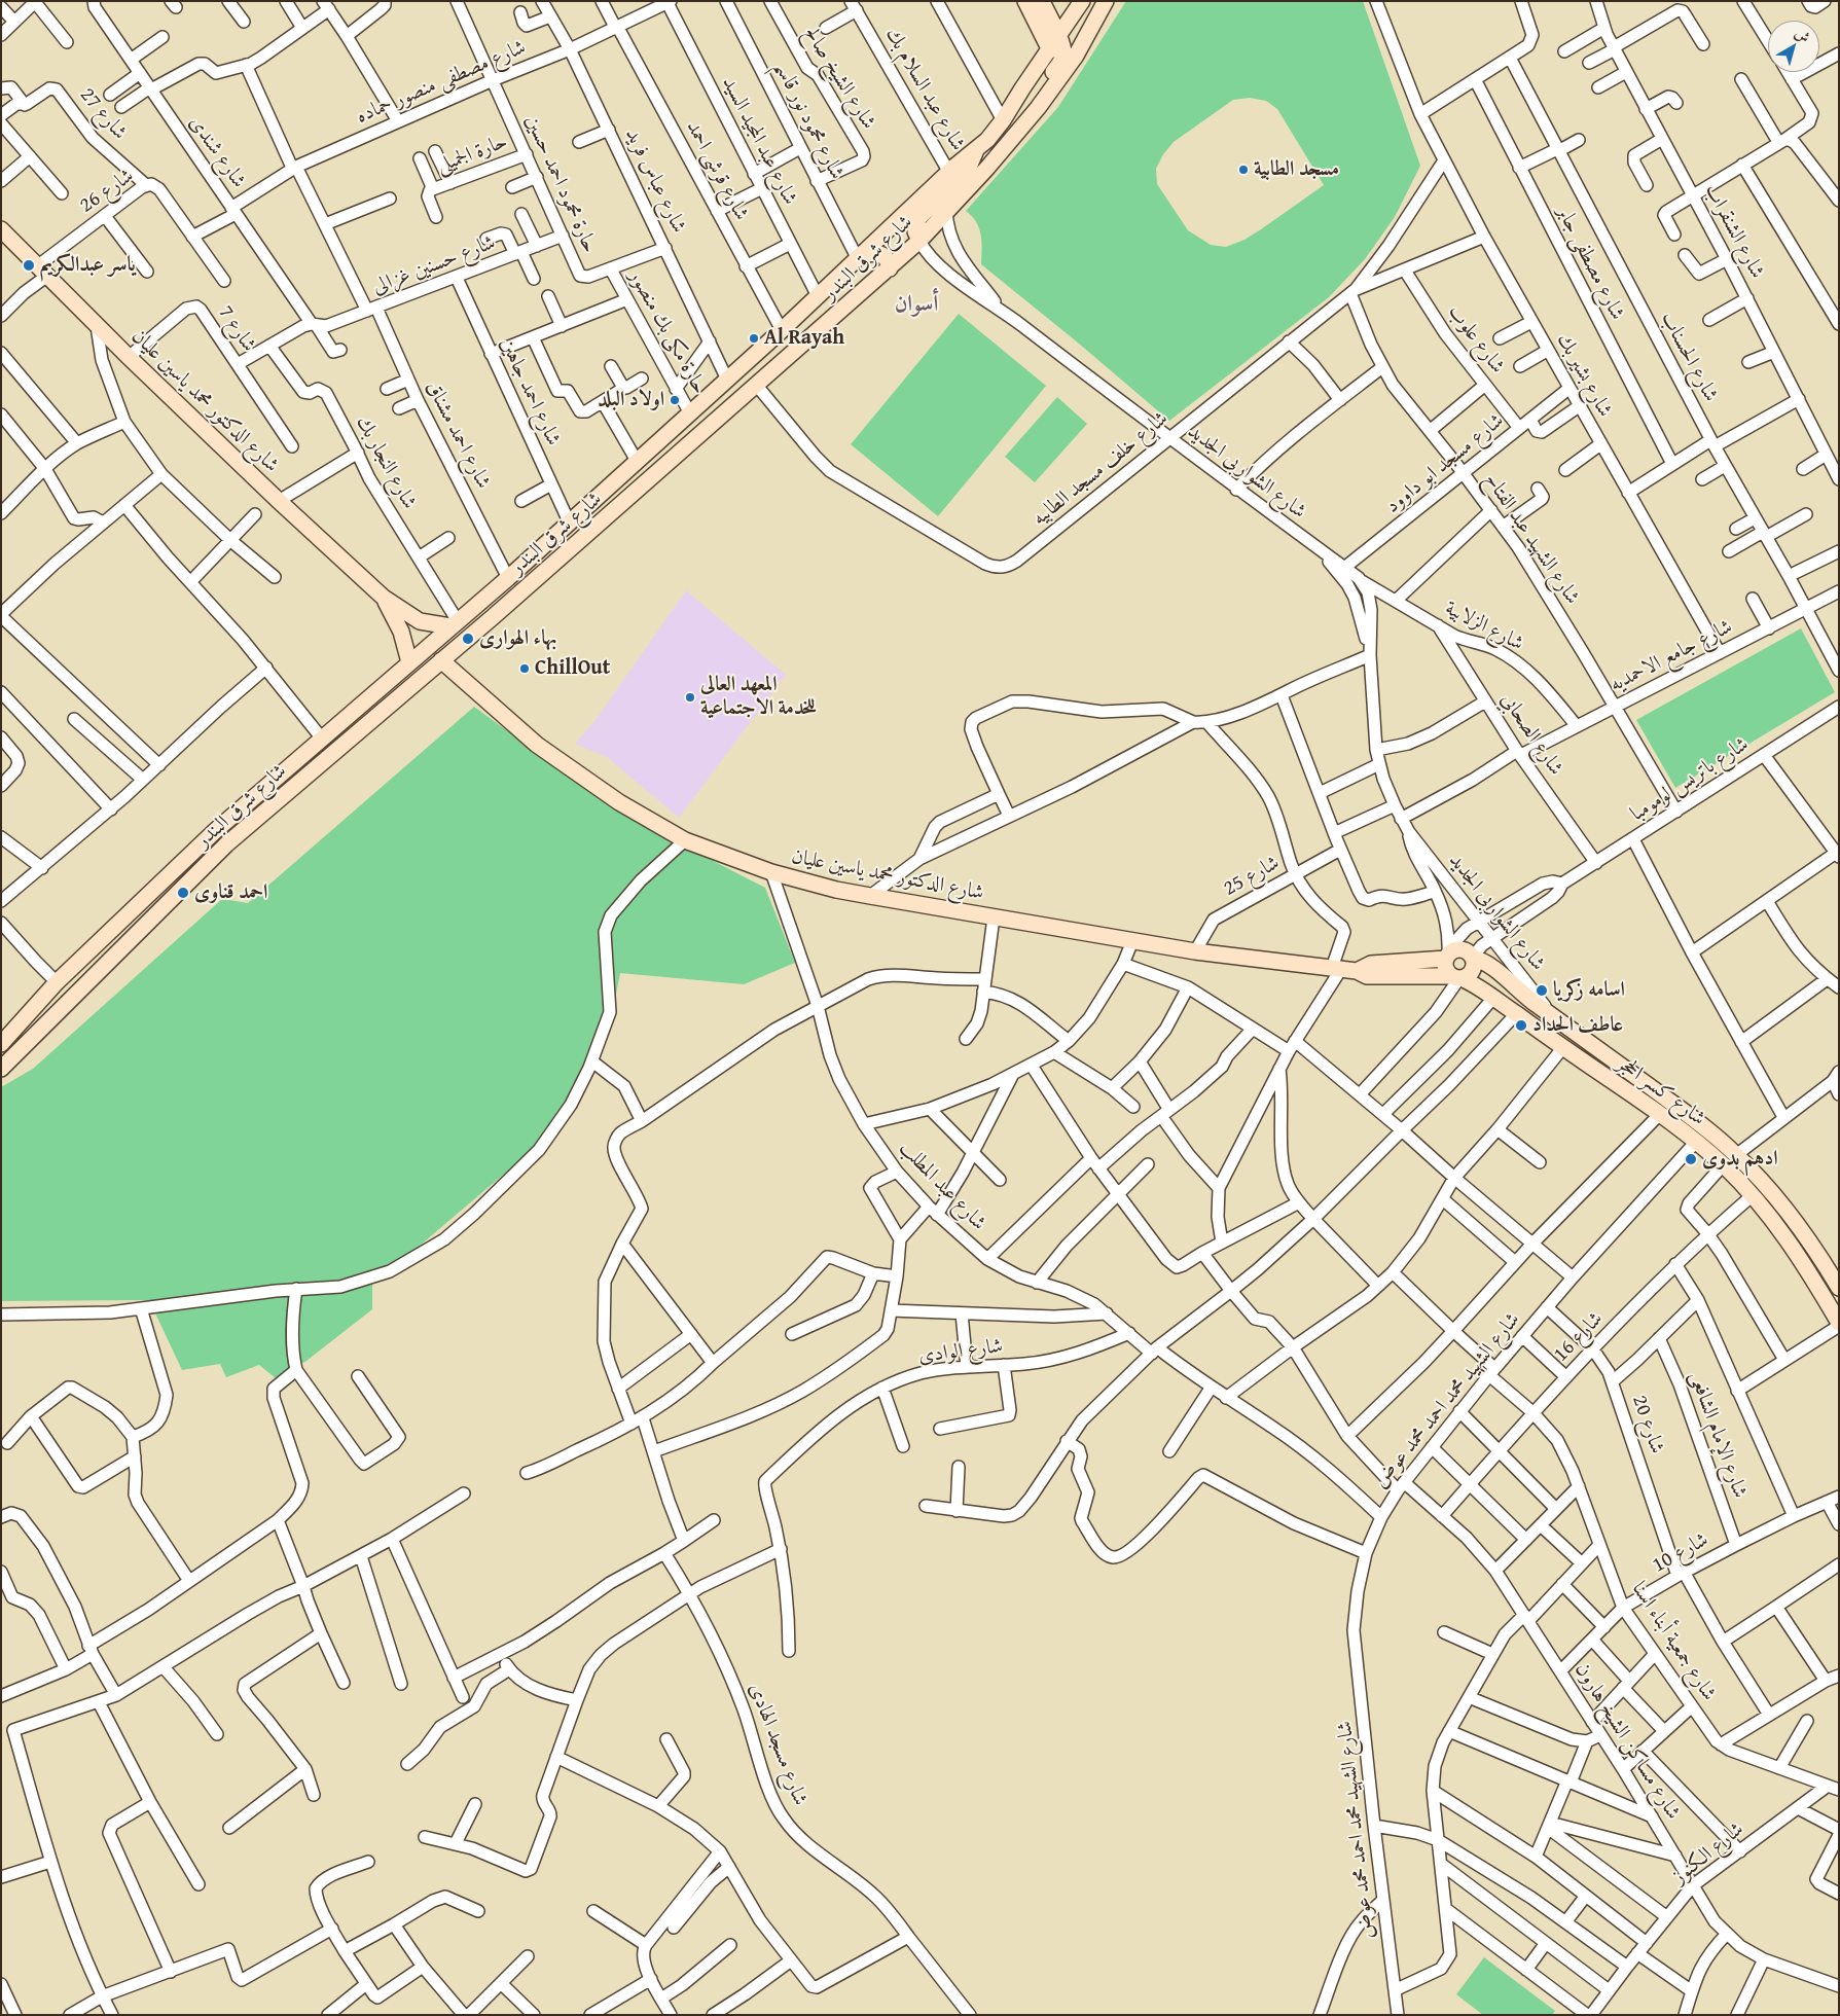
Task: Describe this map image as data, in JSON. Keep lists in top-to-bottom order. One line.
{"streets":{"main road":["شارع شرق البندر","شارع الدكتور محمد ياسين عليان","شارع كسر الحجر"],"street":["شارع الشيخ صالح","شارع مصطفى منصور حماده","شارع عبد السلام بك","شارع 27","شارع محمود نور قاسم","شارع عبد المجيد السيد","شارع شندى","حارة الجميلى","شارع قرشى احمد","شارع عباس فريد","حارة محمود احمد حسين","شارع 26","شارع الشنقراب","شارع مصطفى جابر","شارع حسنين غزالى","شارع 7","حارة مكى بك منصور","شارع علوب","شارع الحسناب","شارع بشير بك","شارع احمد جاهين","شارع احمد مشناق","شارع النجار بك","شارع مسجد ابو داوود","شارع خلف مسجد الطابيه","شارع الشواربى الجديد","شارع الشهيد عبد الفتاح","شارع الزلابية","شارع جامع الاحمديه","شارع الصحابي","شارع باتريس لومومبا","شارع 25","شارع عبد المطلب","شارع 16","شارع الوادى","شارع الشهيد محمد احمد محمد عوض","شارع 20","شارع الإمام الشافعى","شارع 10","شارع جمعية أبناء اسنا","شارع مساكن الشيخ هارون","شارع مسجد الهادى","شارع الكنوز"]},"crossings":[["شارع الشيخ صالح","شارع محمود نور قاسم"],["شارع مصطفى منصور حماده","شارع عبد المجيد السيد"],["شارع مصطفى منصور حماده","شارع شندى"],["شارع مصطفى منصور حماده","شارع قرشى احمد"],["شارع مصطفى منصور حماده","شارع عباس فريد"],["شارع مصطفى منصور حماده","حارة محمود احمد حسين"],["شارع مصطفى منصور حماده","شارع 26"],["شارع مصطفى منصور حماده","شارع احمد مشناق"],["شارع عبد السلام بك","شارع شرق البندر"],["شارع 27","شارع 26"],["شارع محمود نور قاسم","شارع شرق البندر"],["شارع عبد المجيد السيد","شارع شرق البندر"],["شارع شندى","شارع حسنين غزالى"],["حارة الجميلى","حارة محمود احمد حسين"],["شارع قرشى احمد","شارع شرق البندر"],["شارع عباس فريد","حارة محمود احمد حسين"],["شارع عباس فريد","شارع شرق البندر"],["حارة محمود احمد حسين","شارع حسنين غزالى"],["حارة محمود احمد حسين","حارة مكى بك منصور"],["شارع 26","شارع الدكتور محمد ياسين عليان"],["شارع شرق البندر","حارة مكى بك منصور"],["شارع شرق البندر","شارع احمد جاهين"],["شارع شرق البندر","شارع الدكتور محمد ياسين عليان"],["شارع شرق البندر","شارع احمد مشناق"],["شارع شرق البندر","شارع النجار بك"],["شارع شرق البندر","شارع خلف مسجد الطابيه"],["شارع شرق البندر","شارع الشواربى الجديد"],["شارع حسنين غزالى","شارع احمد جاهين"],["شارع حسنين غزالى","شارع احمد مشناق"],["شارع 7","شارع الدكتور محمد ياسين عليان"],["شارع علوب","شارع مسجد ابو داوود"],["شارع علوب","شارع خلف مسجد الطابيه"],["شارع الحسناب","شارع جامع الاحمديه"],["شارع بشير بك","شارع مسجد ابو داوود"],["شارع بشير بك","شارع خلف مسجد الطابيه"],["شارع بشير بك","شارع جامع الاحمديه"],["شارع الدكتور محمد ياسين عليان","شارع النجار بك"],["شارع الدكتور محمد ياسين عليان","شارع الشواربى الجديد"],["شارع الدكتور محمد ياسين عليان","شارع باتريس لومومبا"],["شارع الدكتور محمد ياسين عليان","شارع 25"],["شارع الدكتور محمد ياسين عليان","شارع كسر الحجر"],["شارع الدكتور محمد ياسين عليان","شارع عبد المطلب"],["شارع مسجد ابو داوود","شارع الشواربى الجديد"],["شارع مسجد ابو داوود","شارع الشهيد عبد الفتاح"],["شارع خلف مسجد الطابيه","شارع الشواربى الجديد"],["شارع خلف مسجد الطابيه","شارع الشهيد عبد الفتاح"],["شارع الشواربى الجديد","شارع الزلابية"],["شارع الشواربى الجديد","شارع جامع الاحمديه"],["شارع الشواربى الجديد","شارع باتريس لومومبا"],["شارع الشواربى الجديد","شارع كسر الحجر"],["شارع الشهيد عبد الفتاح","شارع جامع الاحمديه"],["شارع الشهيد عبد الفتاح","شارع باتريس لومومبا"],["شارع الزلابية","شارع جامع الاحمديه"],["شارع الزلابية","شارع الصحابي"],["شارع جامع الاحمديه","شارع الصحابي"],["شارع الصحابي","شارع باتريس لومومبا"],["شارع باتريس لومومبا","شارع كسر الحجر"],["شارع كسر الحجر","شارع 16"],["شارع كسر الحجر","شارع الشهيد محمد احمد محمد عوض"],["شارع عبد المطلب","شارع الوادى"],["شارع عبد المطلب","شارع الشهيد محمد احمد محمد عوض"],["شارع 16","شارع 20"],["شارع 16","شارع جمعية أبناء اسنا"],["شارع 16","شارع مساكن الشيخ هارون"],["شارع الشهيد محمد احمد محمد عوض","شارع 20"],["شارع الشهيد محمد احمد محمد عوض","شارع جمعية أبناء اسنا"],["شارع الشهيد محمد احمد محمد عوض","شارع مساكن الشيخ هارون"],["شارع 20","شارع 10"],["شارع الإمام الشافعى","شارع 10"],["شارع 10","شارع جمعية أبناء اسنا"],["شارع 10","شارع مساكن الشيخ هارون"],["شارع جمعية أبناء اسنا","شارع الكنوز"],["شارع مساكن الشيخ هارون","شارع الكنوز"]],"districts":["أسوان"],"places":["مسجد الطابية","ياسر عبدالكريم","Al Rayah","اولاد البلد","بهاء الهوارى","ChillOut","المعهد العالى للخدمة الاجتماعية","احمد قناوى","اسامه زكريا","عاطف الحداد","ادهم بدوى"],"north":"top right"}
